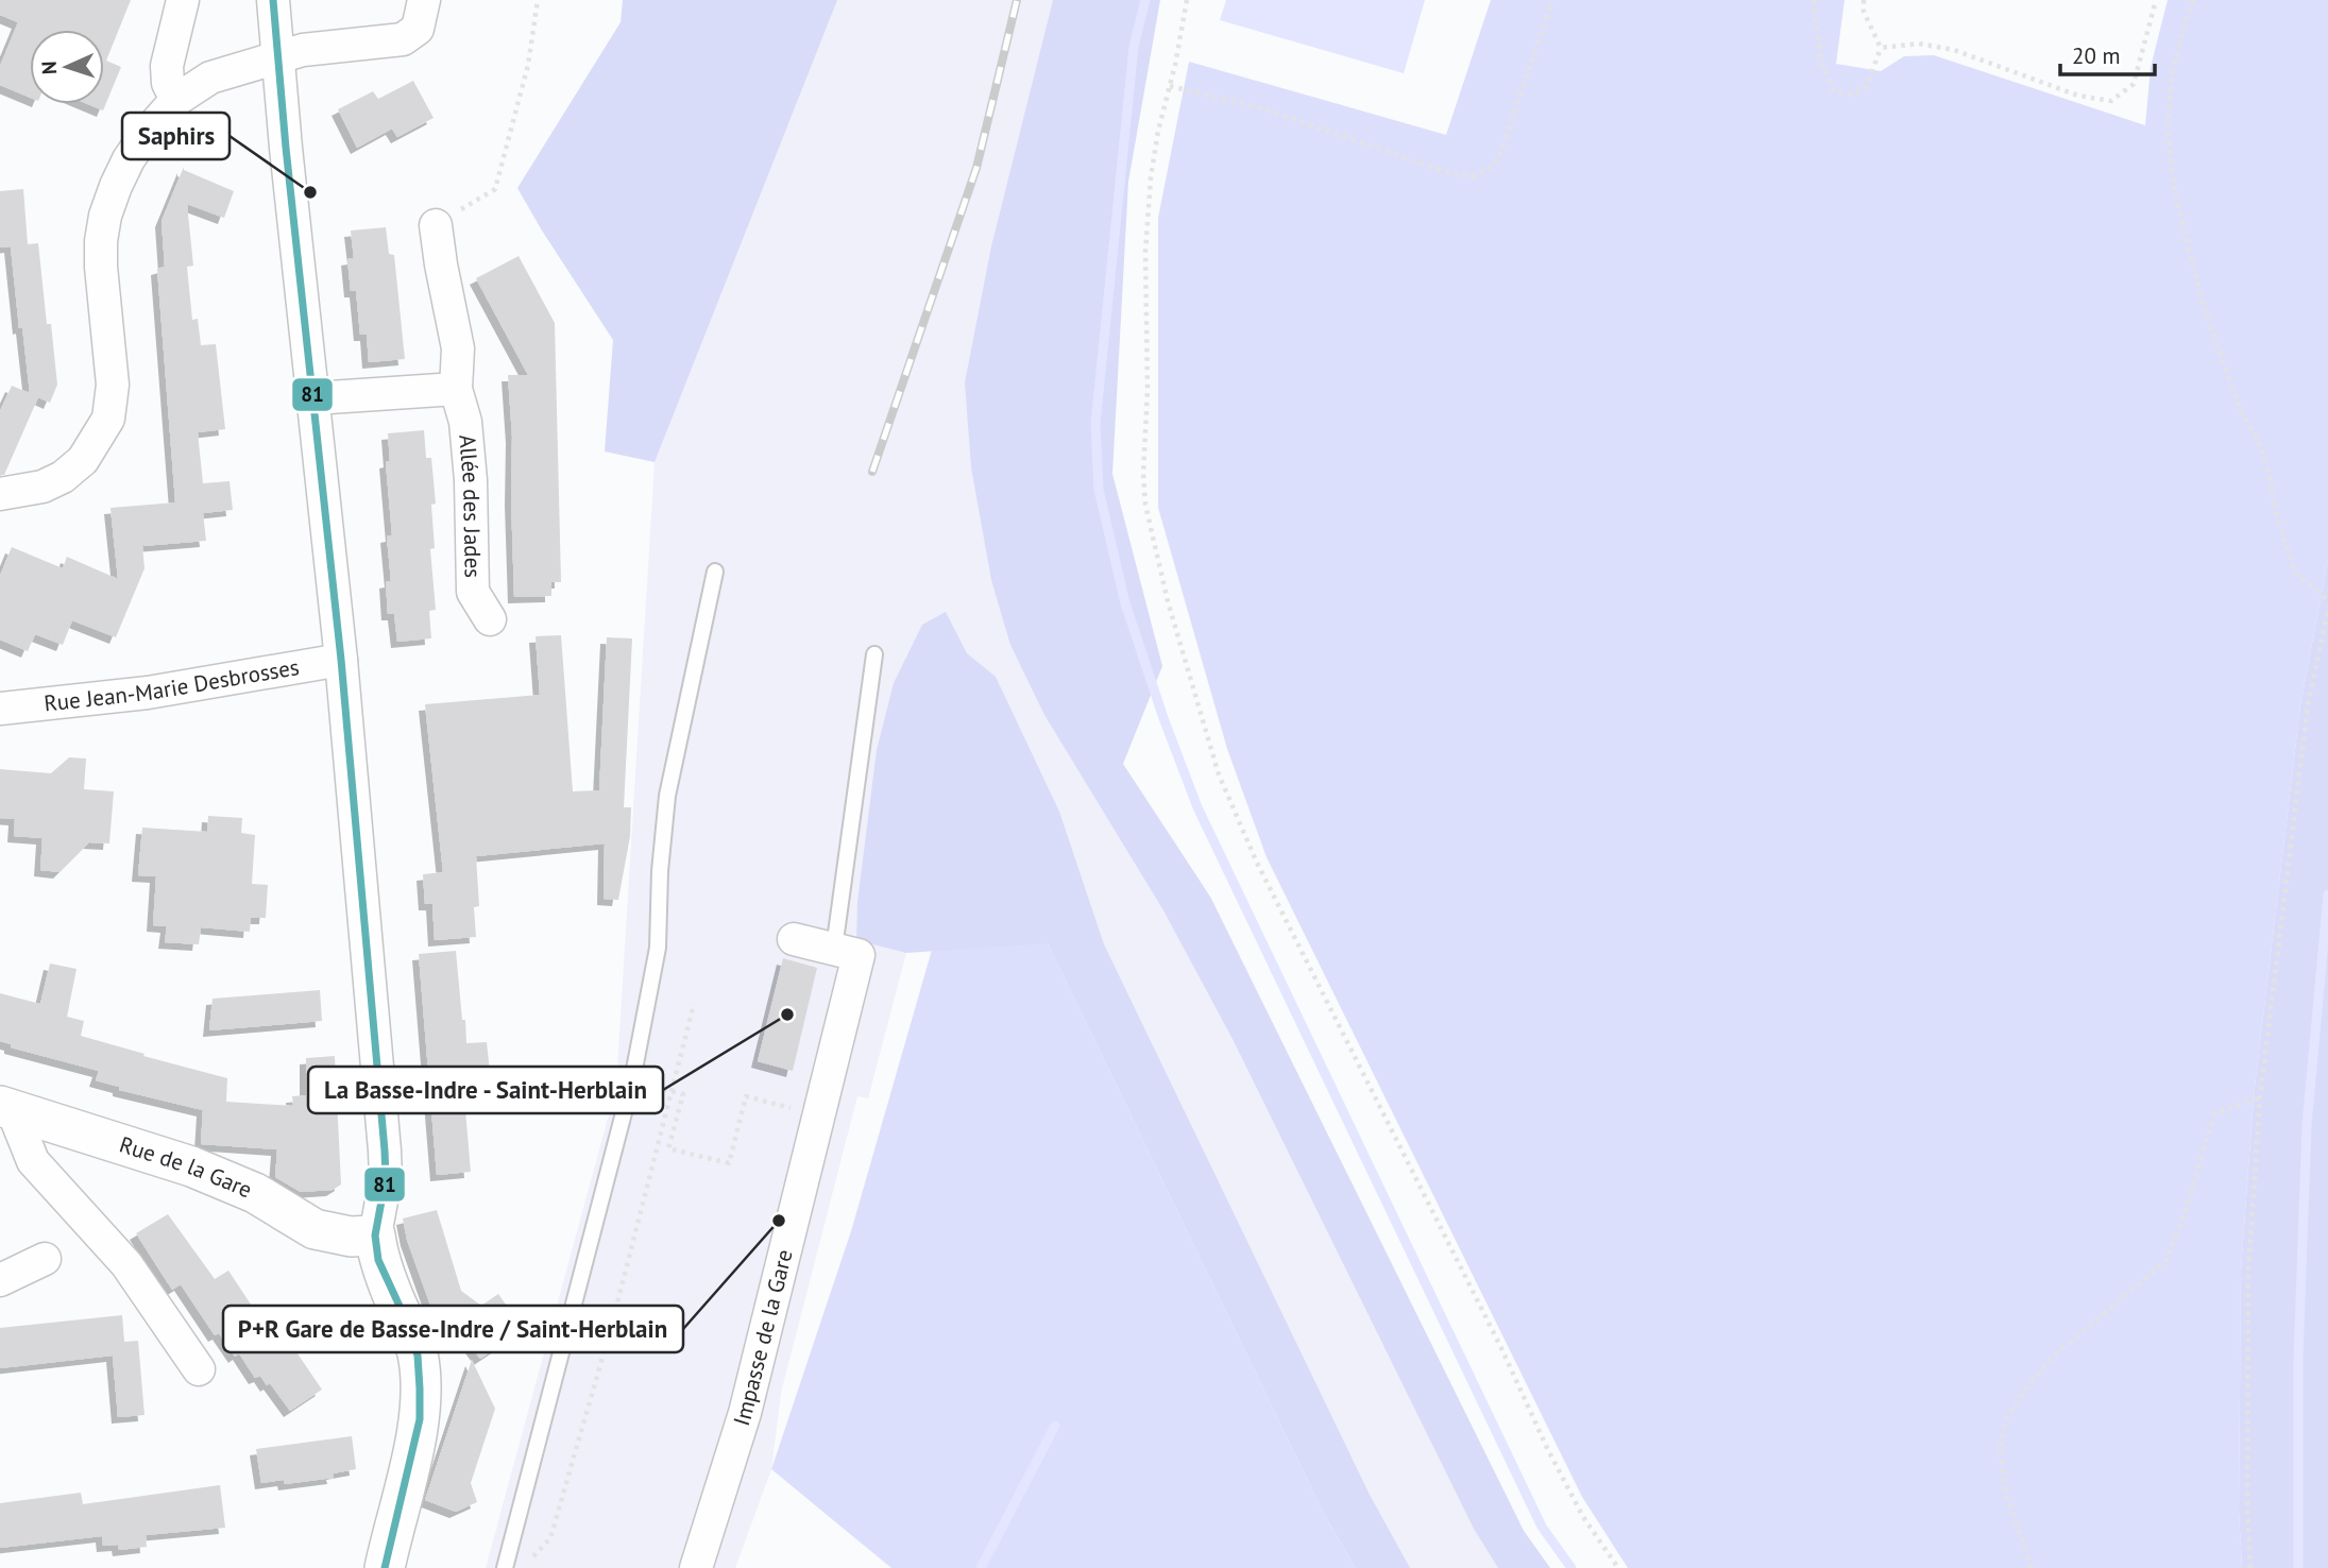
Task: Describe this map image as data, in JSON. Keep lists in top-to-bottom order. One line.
{"streets":{"street":["Allée des Jades","Rue Jean-Marie Desbrosses","Rue de la Gare","Impasse de la Gare"]},"places":["Saphirs","La Basse-Indre - Saint-Herblain","P+R Gare de Basse-Indre / Saint-Herblain"],"lines":["transit line 81"],"scale_bar":"20 m","north":"left"}
